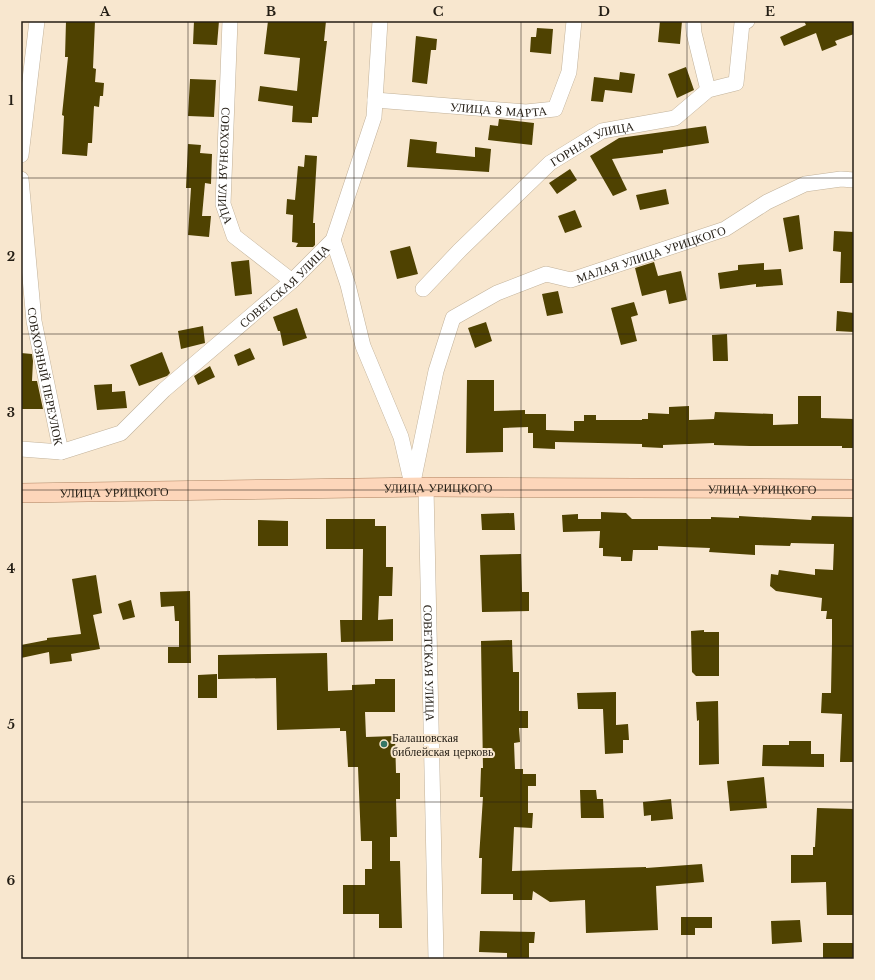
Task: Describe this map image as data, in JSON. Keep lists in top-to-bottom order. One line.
{"streets":{"main road":["УЛИЦА УРИЦКОГО"],"street":["УЛИЦА 8 МАРТА","ГОРНАЯ УЛИЦА","СОВХОЗНАЯ УЛИЦА","МАЛАЯ УЛИЦА УРИЦКОГО","СОВЕТСКАЯ УЛИЦА","СОВХОЗНЫЙ ПЕРЕУЛОК"]},"crossings":[["УЛИЦА 8 МАРТА","СОВЕТСКАЯ УЛИЦА"],["СОВХОЗНАЯ УЛИЦА","СОВЕТСКАЯ УЛИЦА"],["МАЛАЯ УЛИЦА УРИЦКОГО","СОВЕТСКАЯ УЛИЦА"],["МАЛАЯ УЛИЦА УРИЦКОГО","УЛИЦА УРИЦКОГО"],["СОВЕТСКАЯ УЛИЦА","СОВХОЗНЫЙ ПЕРЕУЛОК"],["СОВЕТСКАЯ УЛИЦА","УЛИЦА УРИЦКОГО"]],"places":["Балашовская библейская церковь"],"grid":{"columns":["A","B","C","D","E"],"rows":["1","2","3","4","5","6"]}}
